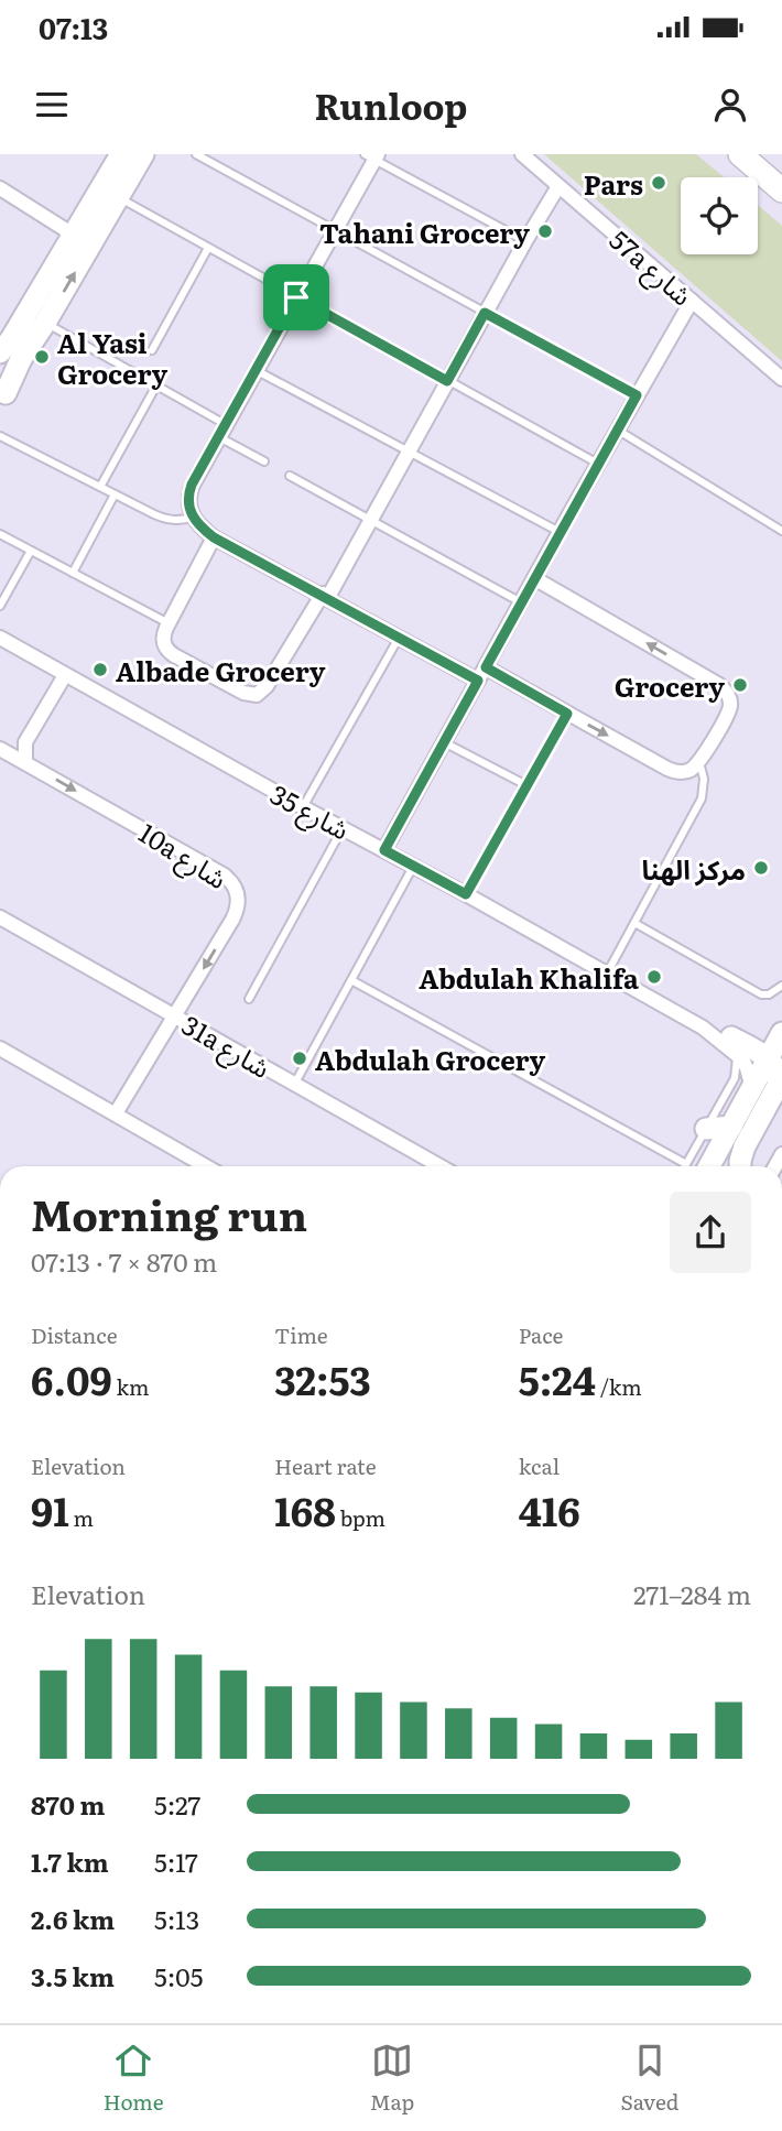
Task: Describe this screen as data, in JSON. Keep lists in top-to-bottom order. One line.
{"streets":{"street":["57a شارع","شارع 35","10a شارع","31a شارع"]},"crossings":[["10a شارع","31a شارع"]],"places":["Pars","Tahani Grocery","Al Yasi Grocery","Albade Grocery","Grocery","مركز الهنا","Abdulah Khalifa","Abdulah Grocery"],"page":{"status":"07:13","header":"Runloop","heading":["Morning run","07:13 · 7 × 870 m"],"stats":[["Distance","6.09 km"],["Time","32:53"],["Pace","5:24 /km"],["Elevation","91 m"],["Heart rate","168 bpm"],["kcal","416"]],"chart":["Elevation","271–284 m"],"list":[{"name":"870 m","note":"5:27"},{"name":"1.7 km","note":"5:17"},{"name":"2.6 km","note":"5:13"},{"name":"3.5 km","note":"5:05"}],"tabs":["Home","Map","Saved"]}}
